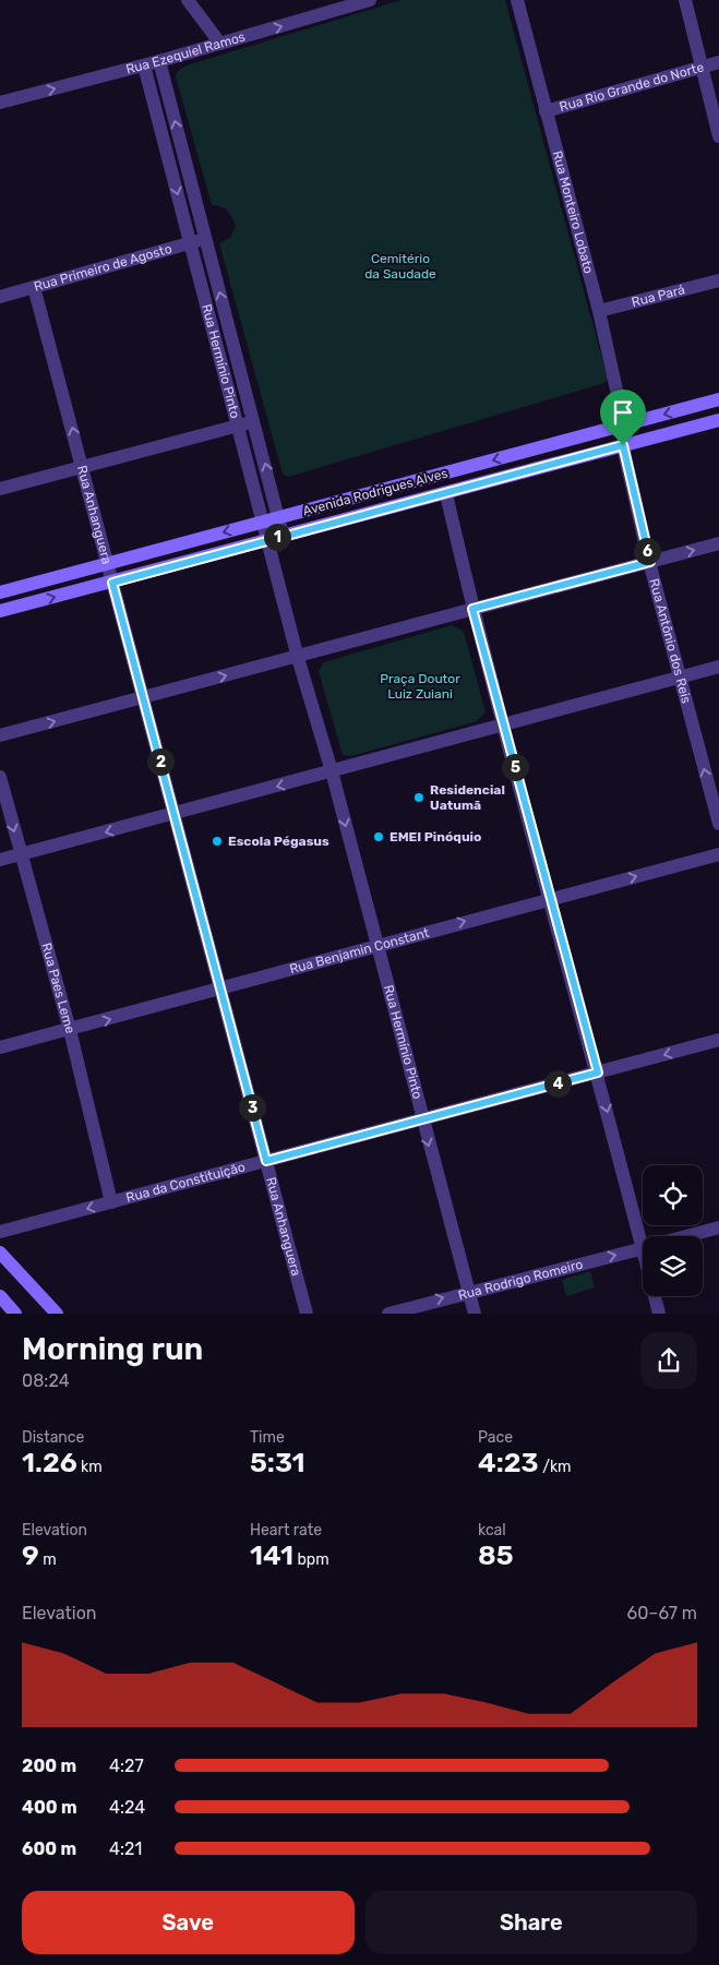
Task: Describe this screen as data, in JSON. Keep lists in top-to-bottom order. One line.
{"streets":{"main road":["Avenida Rodrigues Alves"],"street":["Rua Ezequiel Ramos","Rua Rio Grande do Norte","Rua Monteiro Lobato","Rua Primeiro de Agosto","Rua Pará","Rua Hermínio Pinto","Rua Anhanguera","Rua Antônio dos Reis","Rua Benjamin Constant","Rua Paes Leme","Rua da Constituição","Rua Rodrigo Romeiro"]},"crossings":[["Rua Ezequiel Ramos","Rua Hermínio Pinto"],["Rua Rio Grande do Norte","Rua Monteiro Lobato"],["Rua Monteiro Lobato","Rua Pará"],["Rua Monteiro Lobato","Avenida Rodrigues Alves"],["Rua Monteiro Lobato","Rua Antônio dos Reis"],["Rua Primeiro de Agosto","Rua Hermínio Pinto"],["Rua Primeiro de Agosto","Rua Anhanguera"],["Rua Hermínio Pinto","Avenida Rodrigues Alves"],["Rua Hermínio Pinto","Rua Benjamin Constant"],["Rua Hermínio Pinto","Rua da Constituição"],["Rua Hermínio Pinto","Rua Rodrigo Romeiro"],["Avenida Rodrigues Alves","Rua Anhanguera"],["Avenida Rodrigues Alves","Rua Antônio dos Reis"],["Rua Anhanguera","Rua Benjamin Constant"],["Rua Anhanguera","Rua da Constituição"],["Rua Benjamin Constant","Rua Paes Leme"],["Rua Paes Leme","Rua da Constituição"]],"one_way":["Rua Ezequiel Ramos","Rua Antônio dos Reis","Rua Benjamin Constant","Rua Rodrigo Romeiro"],"parks":["Cemitério da Saudade","Praça Doutor Luiz Zuiani"],"places":["Residencial Uatumã","EMEI Pinóquio","Escola Pégasus"],"page":{"pins":["1","6","2","5","4","3"],"heading":["Morning run","08:24"],"stats":[["Distance","1.26 km"],["Time","5:31"],["Pace","4:23 /km"],["Elevation","9 m"],["Heart rate","141 bpm"],["kcal","85"]],"chart":["Elevation","60–67 m"],"list":[{"name":"200 m","note":"4:27"},{"name":"400 m","note":"4:24"},{"name":"600 m","note":"4:21"}],"buttons":["Save","Share"]}}
